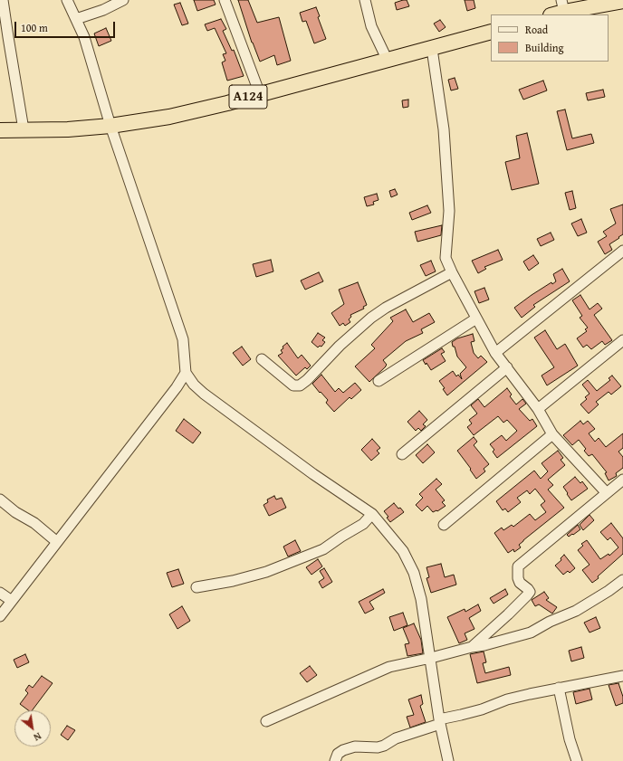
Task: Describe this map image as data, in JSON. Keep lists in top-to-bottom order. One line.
{"streets":{"highway":["A124"]},"legend":["Road","Building"],"scale_bar":"100 m","north":"bottom right"}
